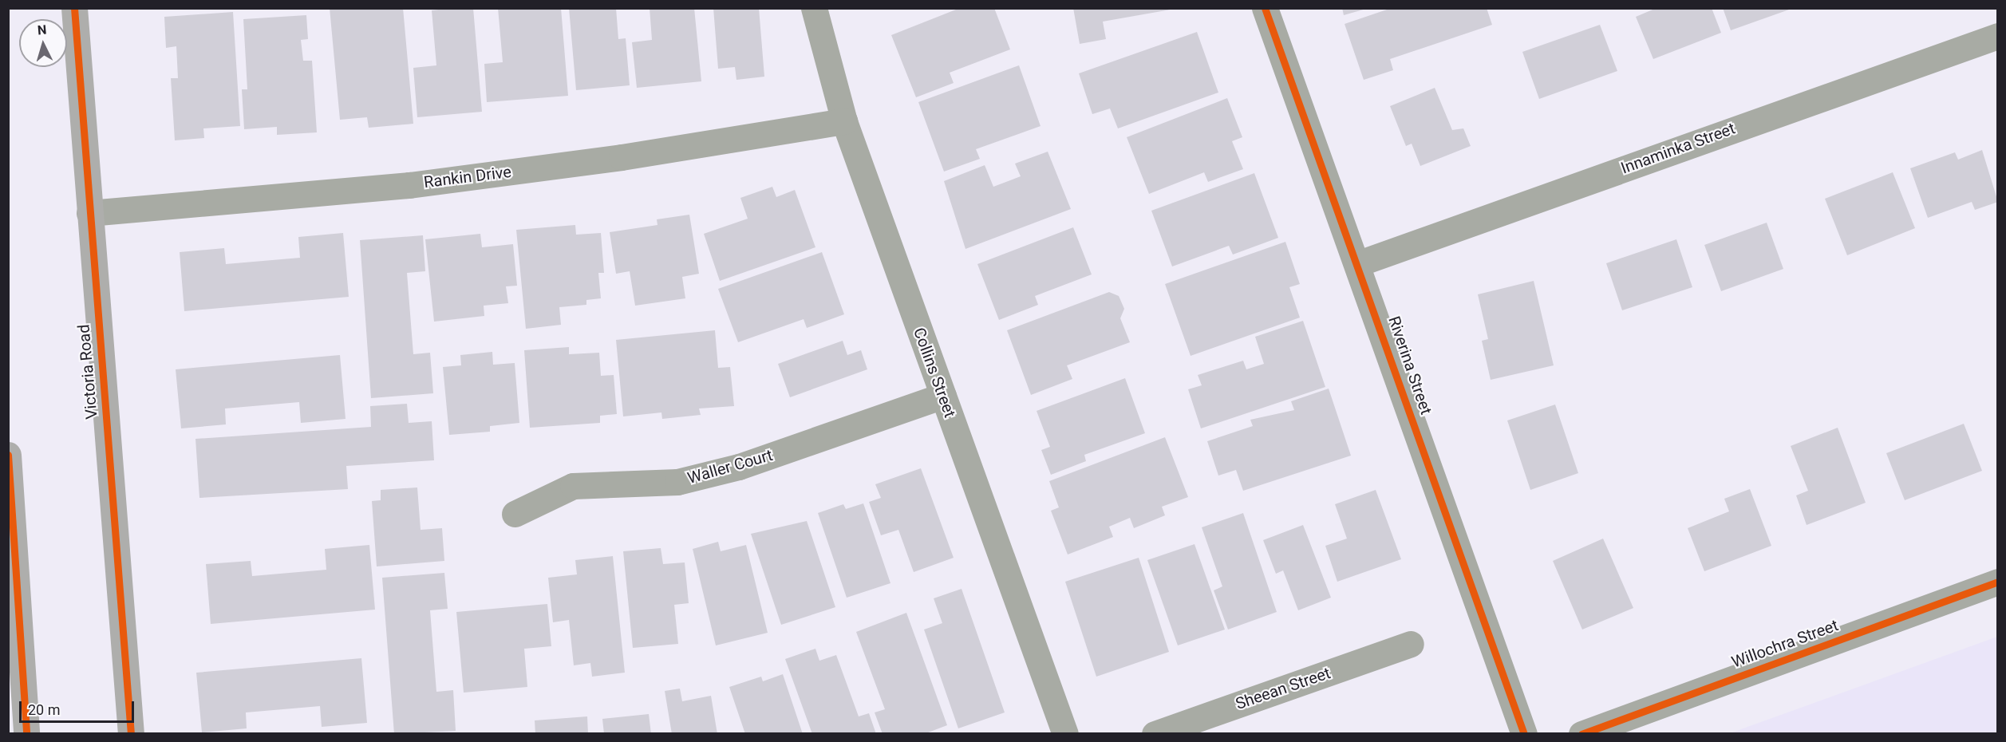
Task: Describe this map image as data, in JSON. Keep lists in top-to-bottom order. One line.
{"streets":{"highway":["Victoria Road"],"street":["Innaminka Street","Rankin Drive","Riverina Street","Collins Street","Waller Court","Willochra Street","Sheean Street"]},"crossings":[["Innaminka Street","Riverina Street"],["Rankin Drive","Victoria Road"],["Rankin Drive","Collins Street"],["Collins Street","Waller Court"]],"scale_bar":"20 m","north":"top"}
